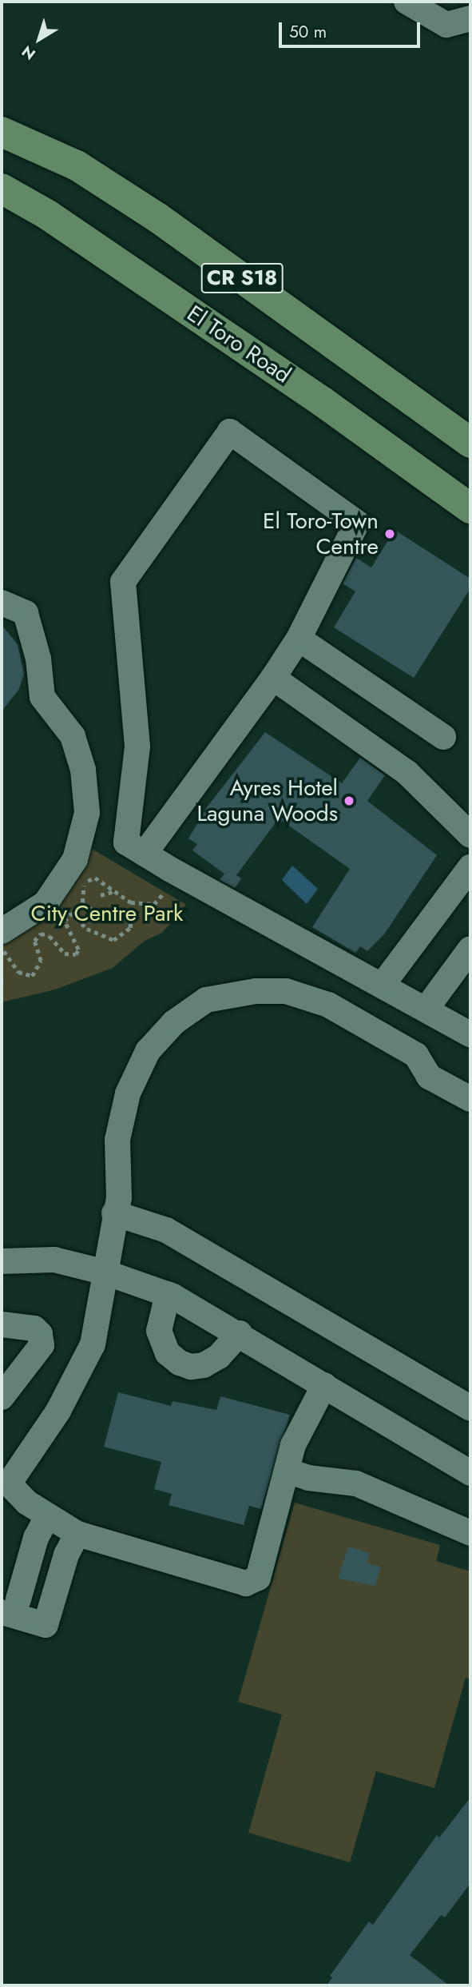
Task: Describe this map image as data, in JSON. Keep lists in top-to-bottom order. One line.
{"streets":{"main road":["CR S18","El Toro Road"]},"parks":["City Centre Park"],"places":["El Toro-Town Centre","Ayres Hotel Laguna Woods"],"scale_bar":"50 m","north":"bottom left"}
